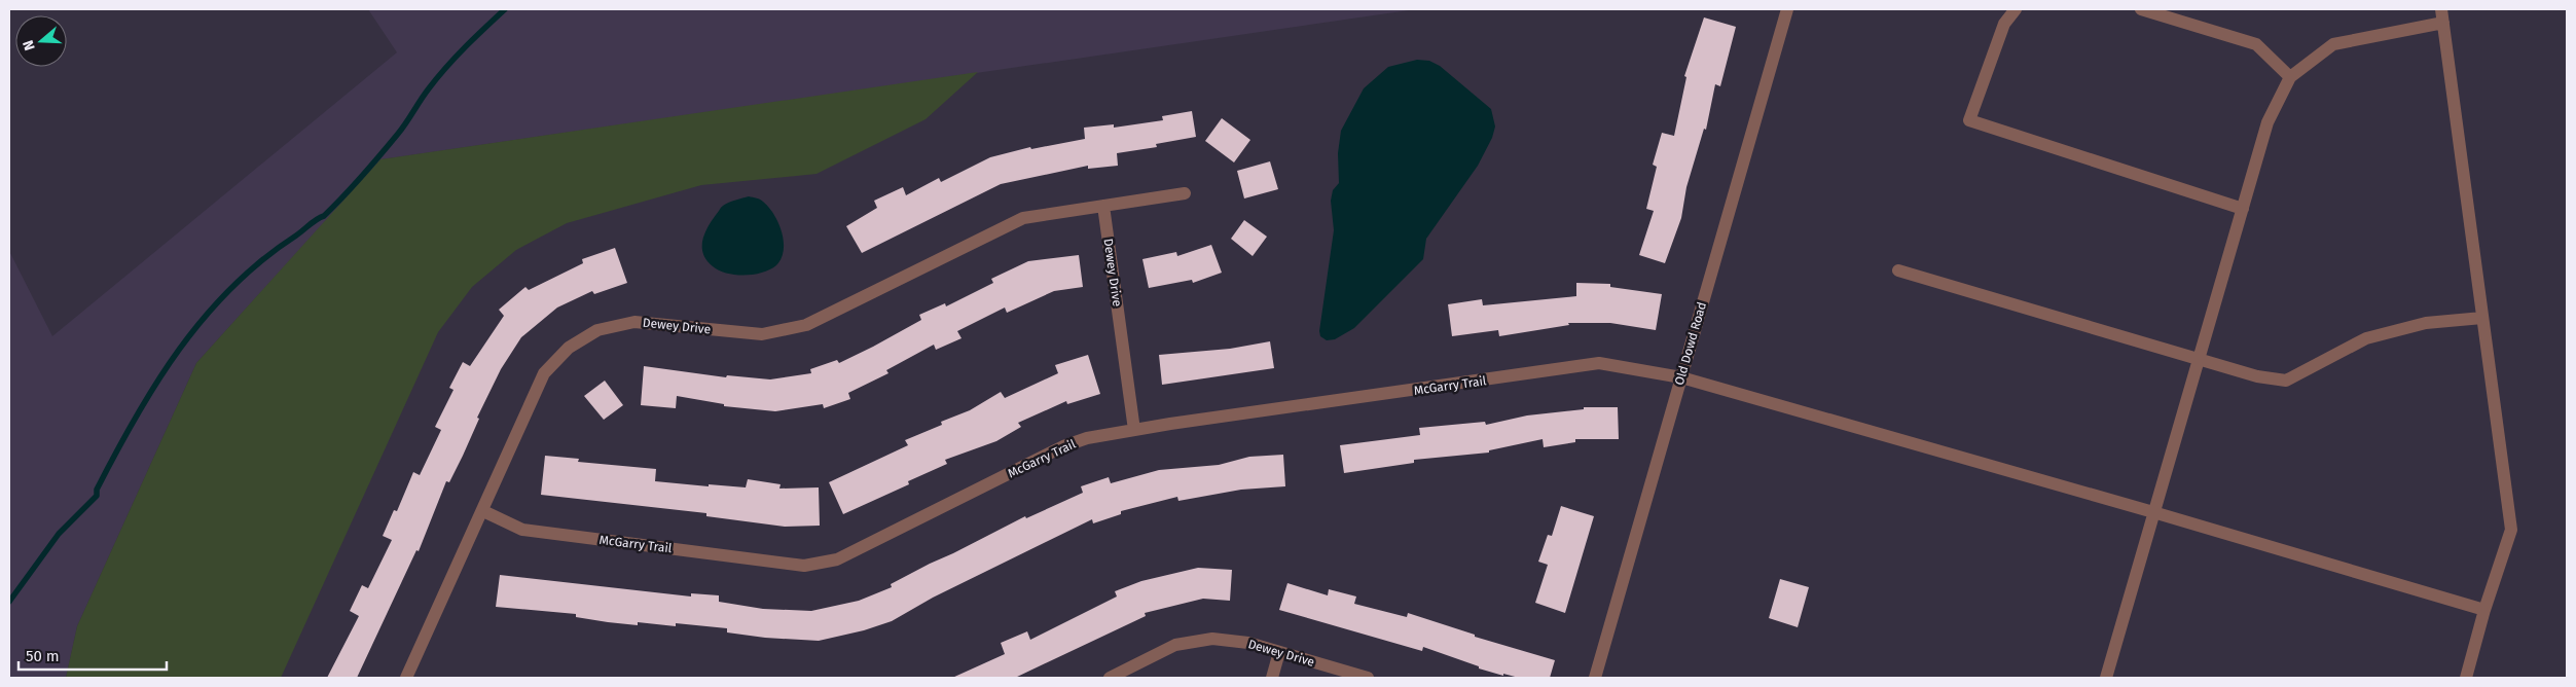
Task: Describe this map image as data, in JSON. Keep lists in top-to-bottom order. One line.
{"streets":{"street":["Dewey Drive","Old Dowd Road","McGarry Trail"]},"crossings":[["Dewey Drive","McGarry Trail"],["Old Dowd Road","McGarry Trail"]],"scale_bar":"50 m","north":"left"}
